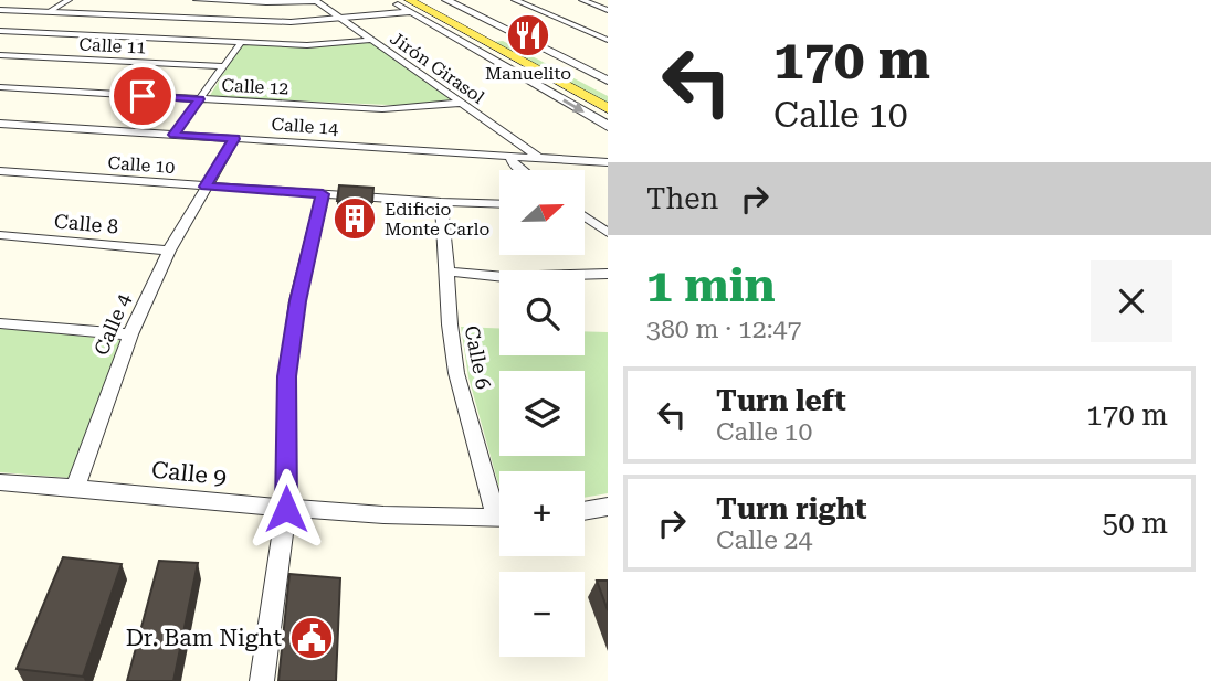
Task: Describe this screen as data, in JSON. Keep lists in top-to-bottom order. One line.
{"streets":{"street":["Calle 11","Jirón Girasol","Calle 12","Calle 14","Calle 10","Calle 8","Calle 4","Calle 6","Calle 9"]},"crossings":[["Jirón Girasol","Calle 12"],["Jirón Girasol","Calle 14"],["Calle 14","Calle 4"],["Calle 10","Calle 4"],["Calle 10","Calle 6"],["Calle 8","Calle 4"],["Calle 4","Calle 9"]],"places":{"restaurant":["Manuelito"],"building":["Edificio Monte Carlo"],"public building":["Dr. Bam Night"]},"north":"right","page":{"turn":["170 m","Calle 10"],"then":"Then","map_buttons":["+","−"],"heading":["1 min","380 m · 12:47"],"list":[{"name":"Turn left","note":"Calle 10","value":"170 m"},{"name":"Turn right","note":"Calle 24","value":"50 m"}]}}
